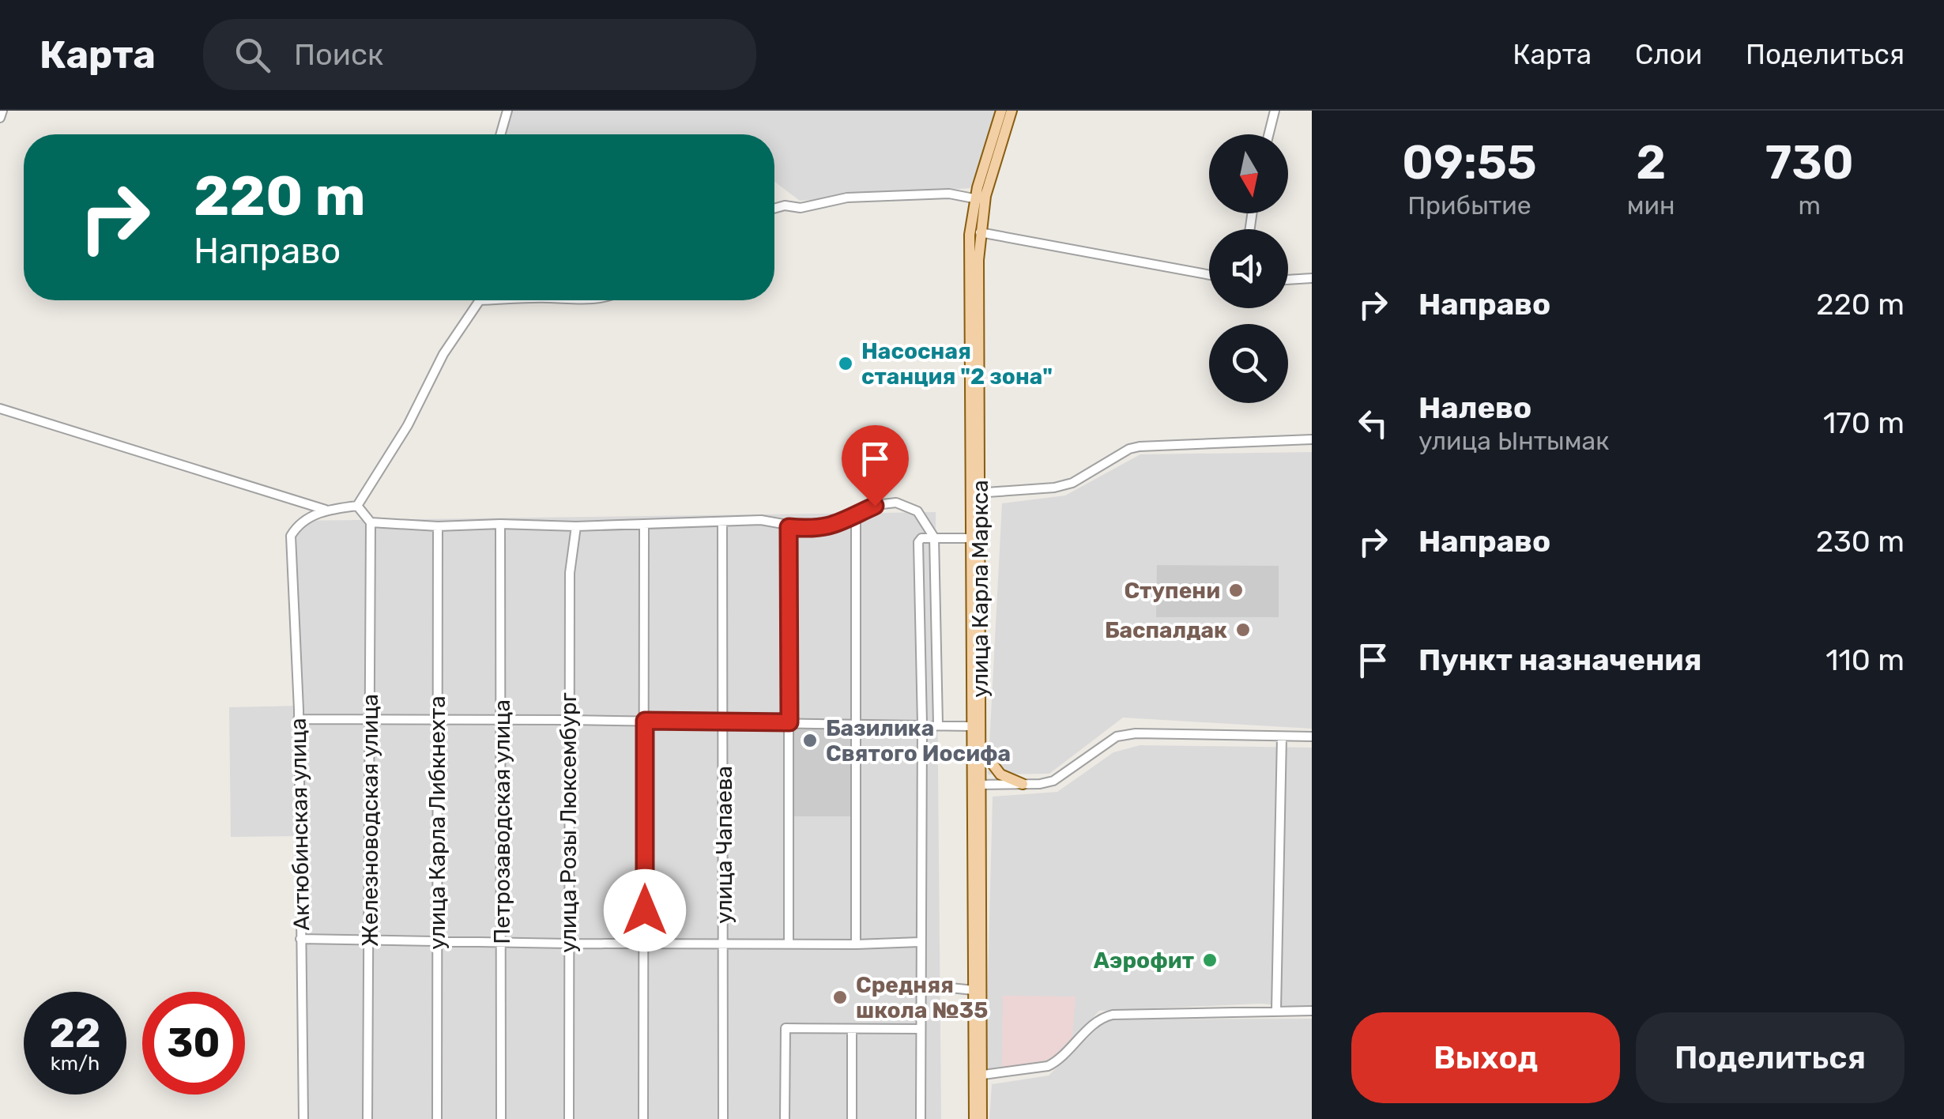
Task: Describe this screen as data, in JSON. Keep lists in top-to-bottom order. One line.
{"streets":{"main road":["улица Карла Маркса"],"street":["Железноводская улица","Петрозаводская улица","улица Карла Либкнехта","улица Розы Люксембург","Актюбинская улица","улица Чапаева"]},"places":["Насосная станция \"2 зона\"","Ступени","Баспалдак","Базилика Святого Иосифа","Аэрофит","Средняя школа №35"],"north":"bottom","page":{"header":"Карта","search":"Поиск","nav":["Карта","Слои","Поделиться"],"eta":["09:55","Прибытие","2","мин","730","m"],"turn":["220 m","Направо"],"list":[{"name":"Направо","value":"220 m"},{"name":"Налево","note":"улица Ынтымак","value":"170 m"},{"name":"Направо","value":"230 m"},{"name":"Пункт назначения","value":"110 m"}],"speed":"22 km/h","limit":"30","buttons":["Выход","Поделиться"]}}
